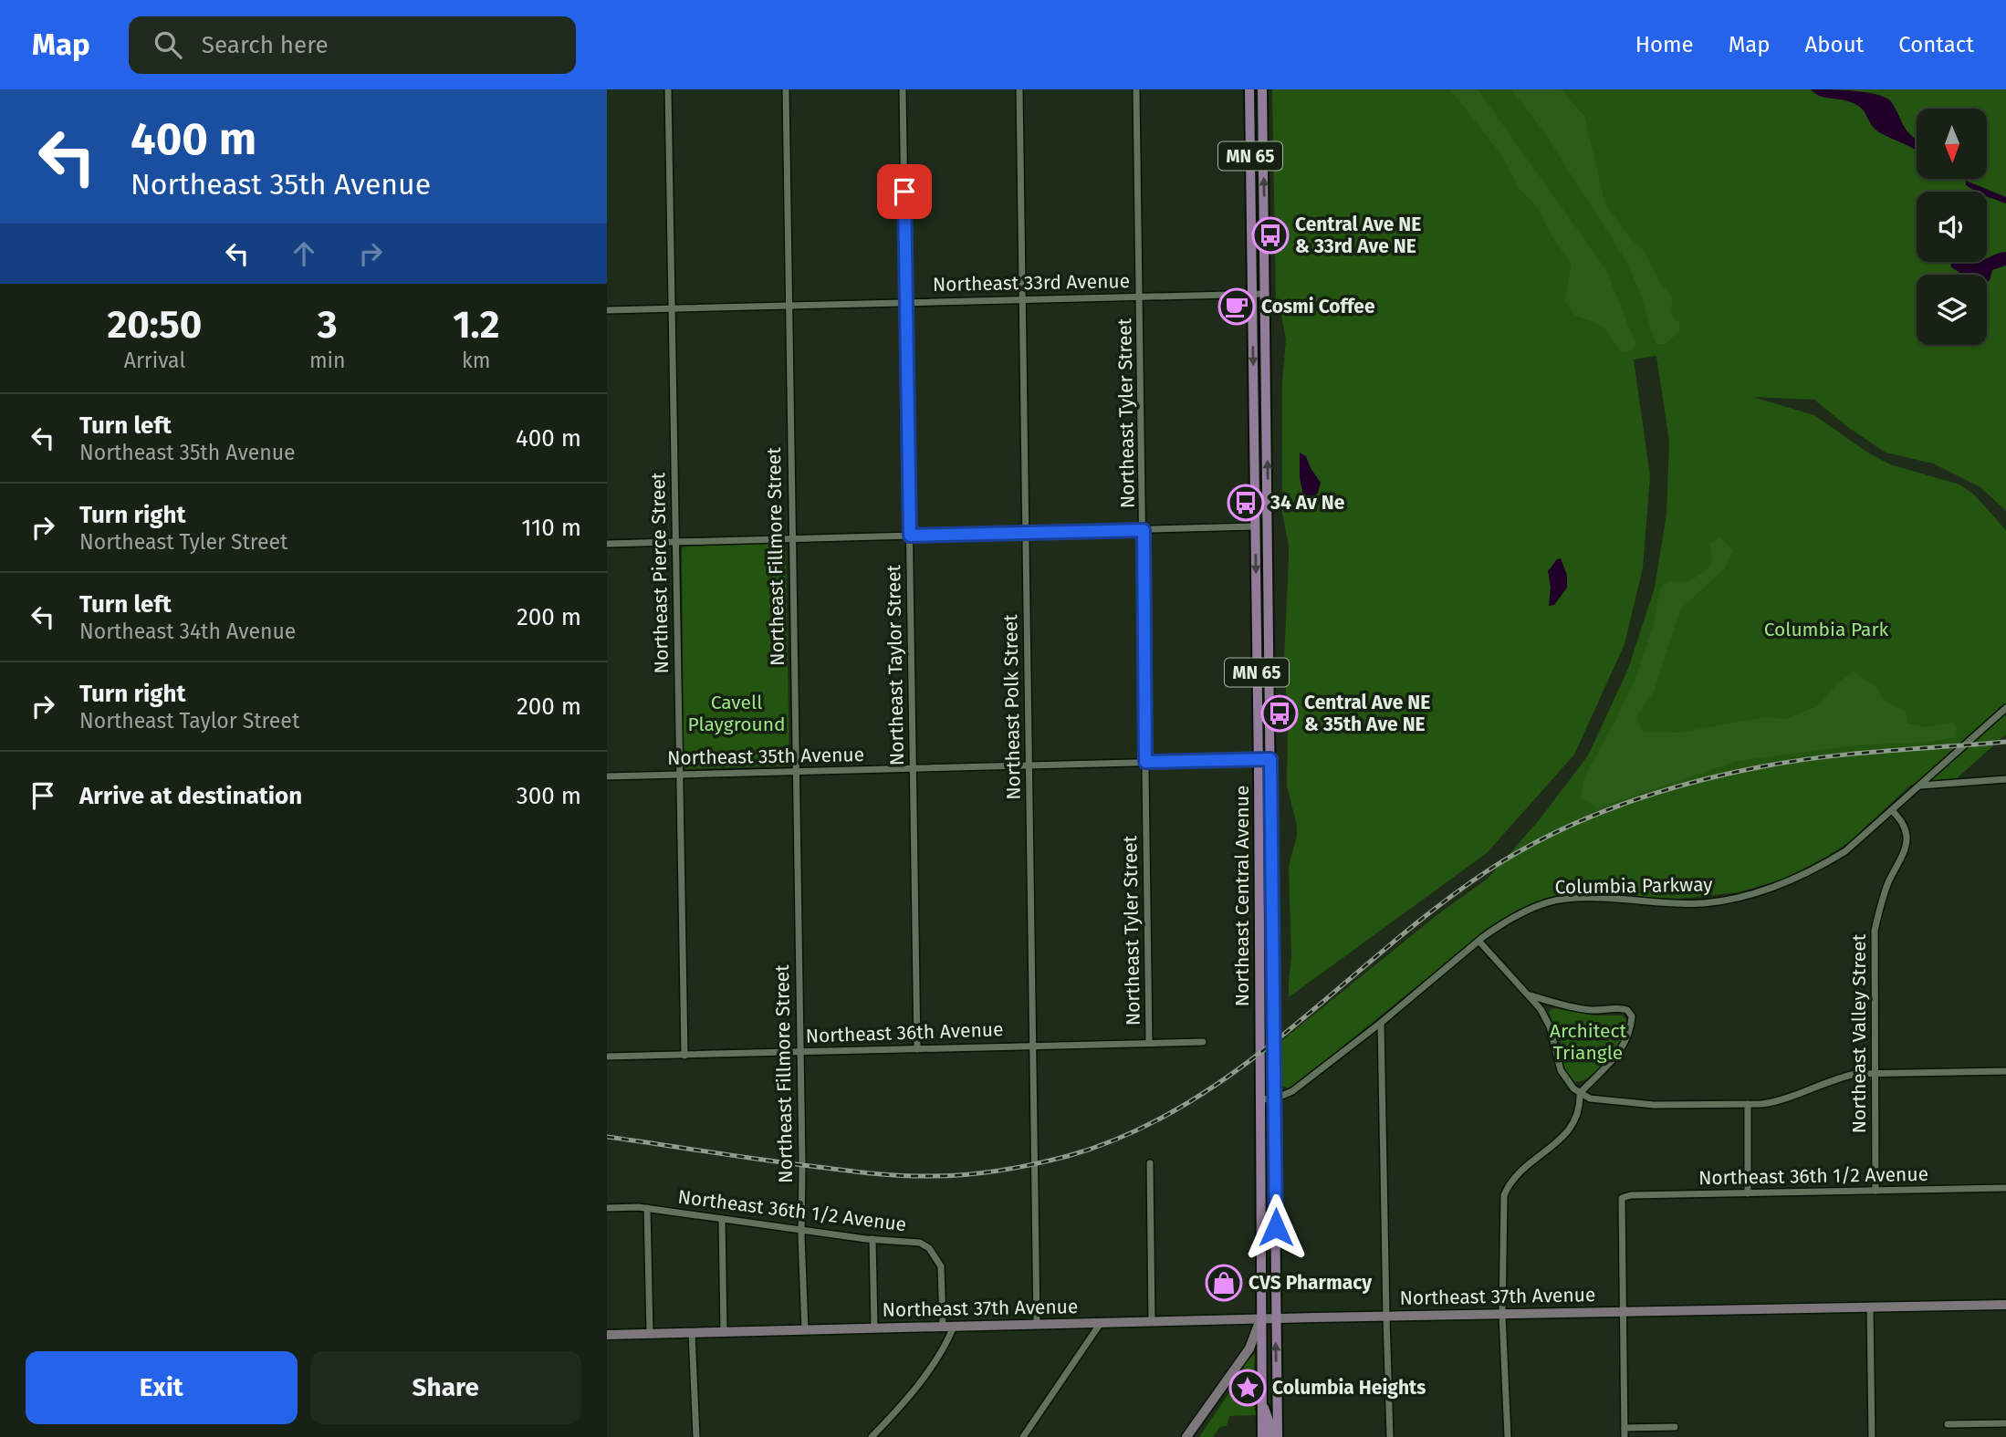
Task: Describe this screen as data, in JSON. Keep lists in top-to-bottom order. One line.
{"streets":{"main road":["MN 65","Northeast Central Avenue"],"street":["Northeast 33rd Avenue","Northeast Tyler Street","Northeast Fillmore Street","Northeast Pierce Street","Northeast Taylor Street","Northeast Polk Street","Northeast 35th Avenue","Columbia Parkway","Northeast 36th Avenue","Northeast Valley Street","Northeast 36th 1/2 Avenue","Northeast 37th Avenue"]},"crossings":[["MN 65","Northeast Central Avenue"],["MN 65","Northeast 37th Avenue"],["Northeast 33rd Avenue","Northeast Tyler Street"],["Northeast 33rd Avenue","Northeast Fillmore Street"],["Northeast 33rd Avenue","Northeast Pierce Street"],["Northeast 33rd Avenue","Northeast Taylor Street"],["Northeast 33rd Avenue","Northeast Polk Street"],["Northeast 33rd Avenue","Northeast Central Avenue"],["Northeast Tyler Street","Northeast 35th Avenue"],["Northeast Tyler Street","Northeast 36th Avenue"],["Northeast Fillmore Street","Northeast 35th Avenue"],["Northeast Fillmore Street","Northeast 36th Avenue"],["Northeast Fillmore Street","Northeast 36th 1/2 Avenue"],["Northeast Fillmore Street","Northeast 37th Avenue"],["Northeast Pierce Street","Northeast 35th Avenue"],["Northeast Pierce Street","Northeast 36th Avenue"],["Northeast Taylor Street","Northeast 35th Avenue"],["Northeast Taylor Street","Northeast 36th Avenue"],["Northeast Polk Street","Northeast 35th Avenue"],["Northeast Polk Street","Northeast 36th Avenue"],["Northeast Polk Street","Northeast 37th Avenue"],["Northeast 35th Avenue","Northeast Central Avenue"],["Columbia Parkway","Northeast Central Avenue"],["Columbia Parkway","Northeast Valley Street"],["Northeast Central Avenue","Northeast 37th Avenue"],["Northeast Valley Street","Northeast 36th 1/2 Avenue"],["Northeast 36th 1/2 Avenue","Northeast 37th Avenue"]],"parks":["Columbia Park","Cavell Playground","Architect Triangle"],"places":{"bus stop":["Central Ave NE & 33rd Ave NE","34 Av Ne","Central Ave NE & 35th Ave NE"],"cafe":["Cosmi Coffee"],"shop":["CVS Pharmacy"],"place":["Columbia Heights"]},"north":"bottom","page":{"header":"Map","search":"Search here","nav":["Home","Map","About","Contact"],"turn":["400 m","Northeast 35th Avenue"],"eta":["20:50","Arrival","3","min","1.2","km"],"list":[{"name":"Turn left","note":"Northeast 35th Avenue","value":"400 m"},{"name":"Turn right","note":"Northeast Tyler Street","value":"110 m"},{"name":"Turn left","note":"Northeast 34th Avenue","value":"200 m"},{"name":"Turn right","note":"Northeast Taylor Street","value":"200 m"},{"name":"Arrive at destination","value":"300 m"}],"buttons":["Exit","Share"]}}
